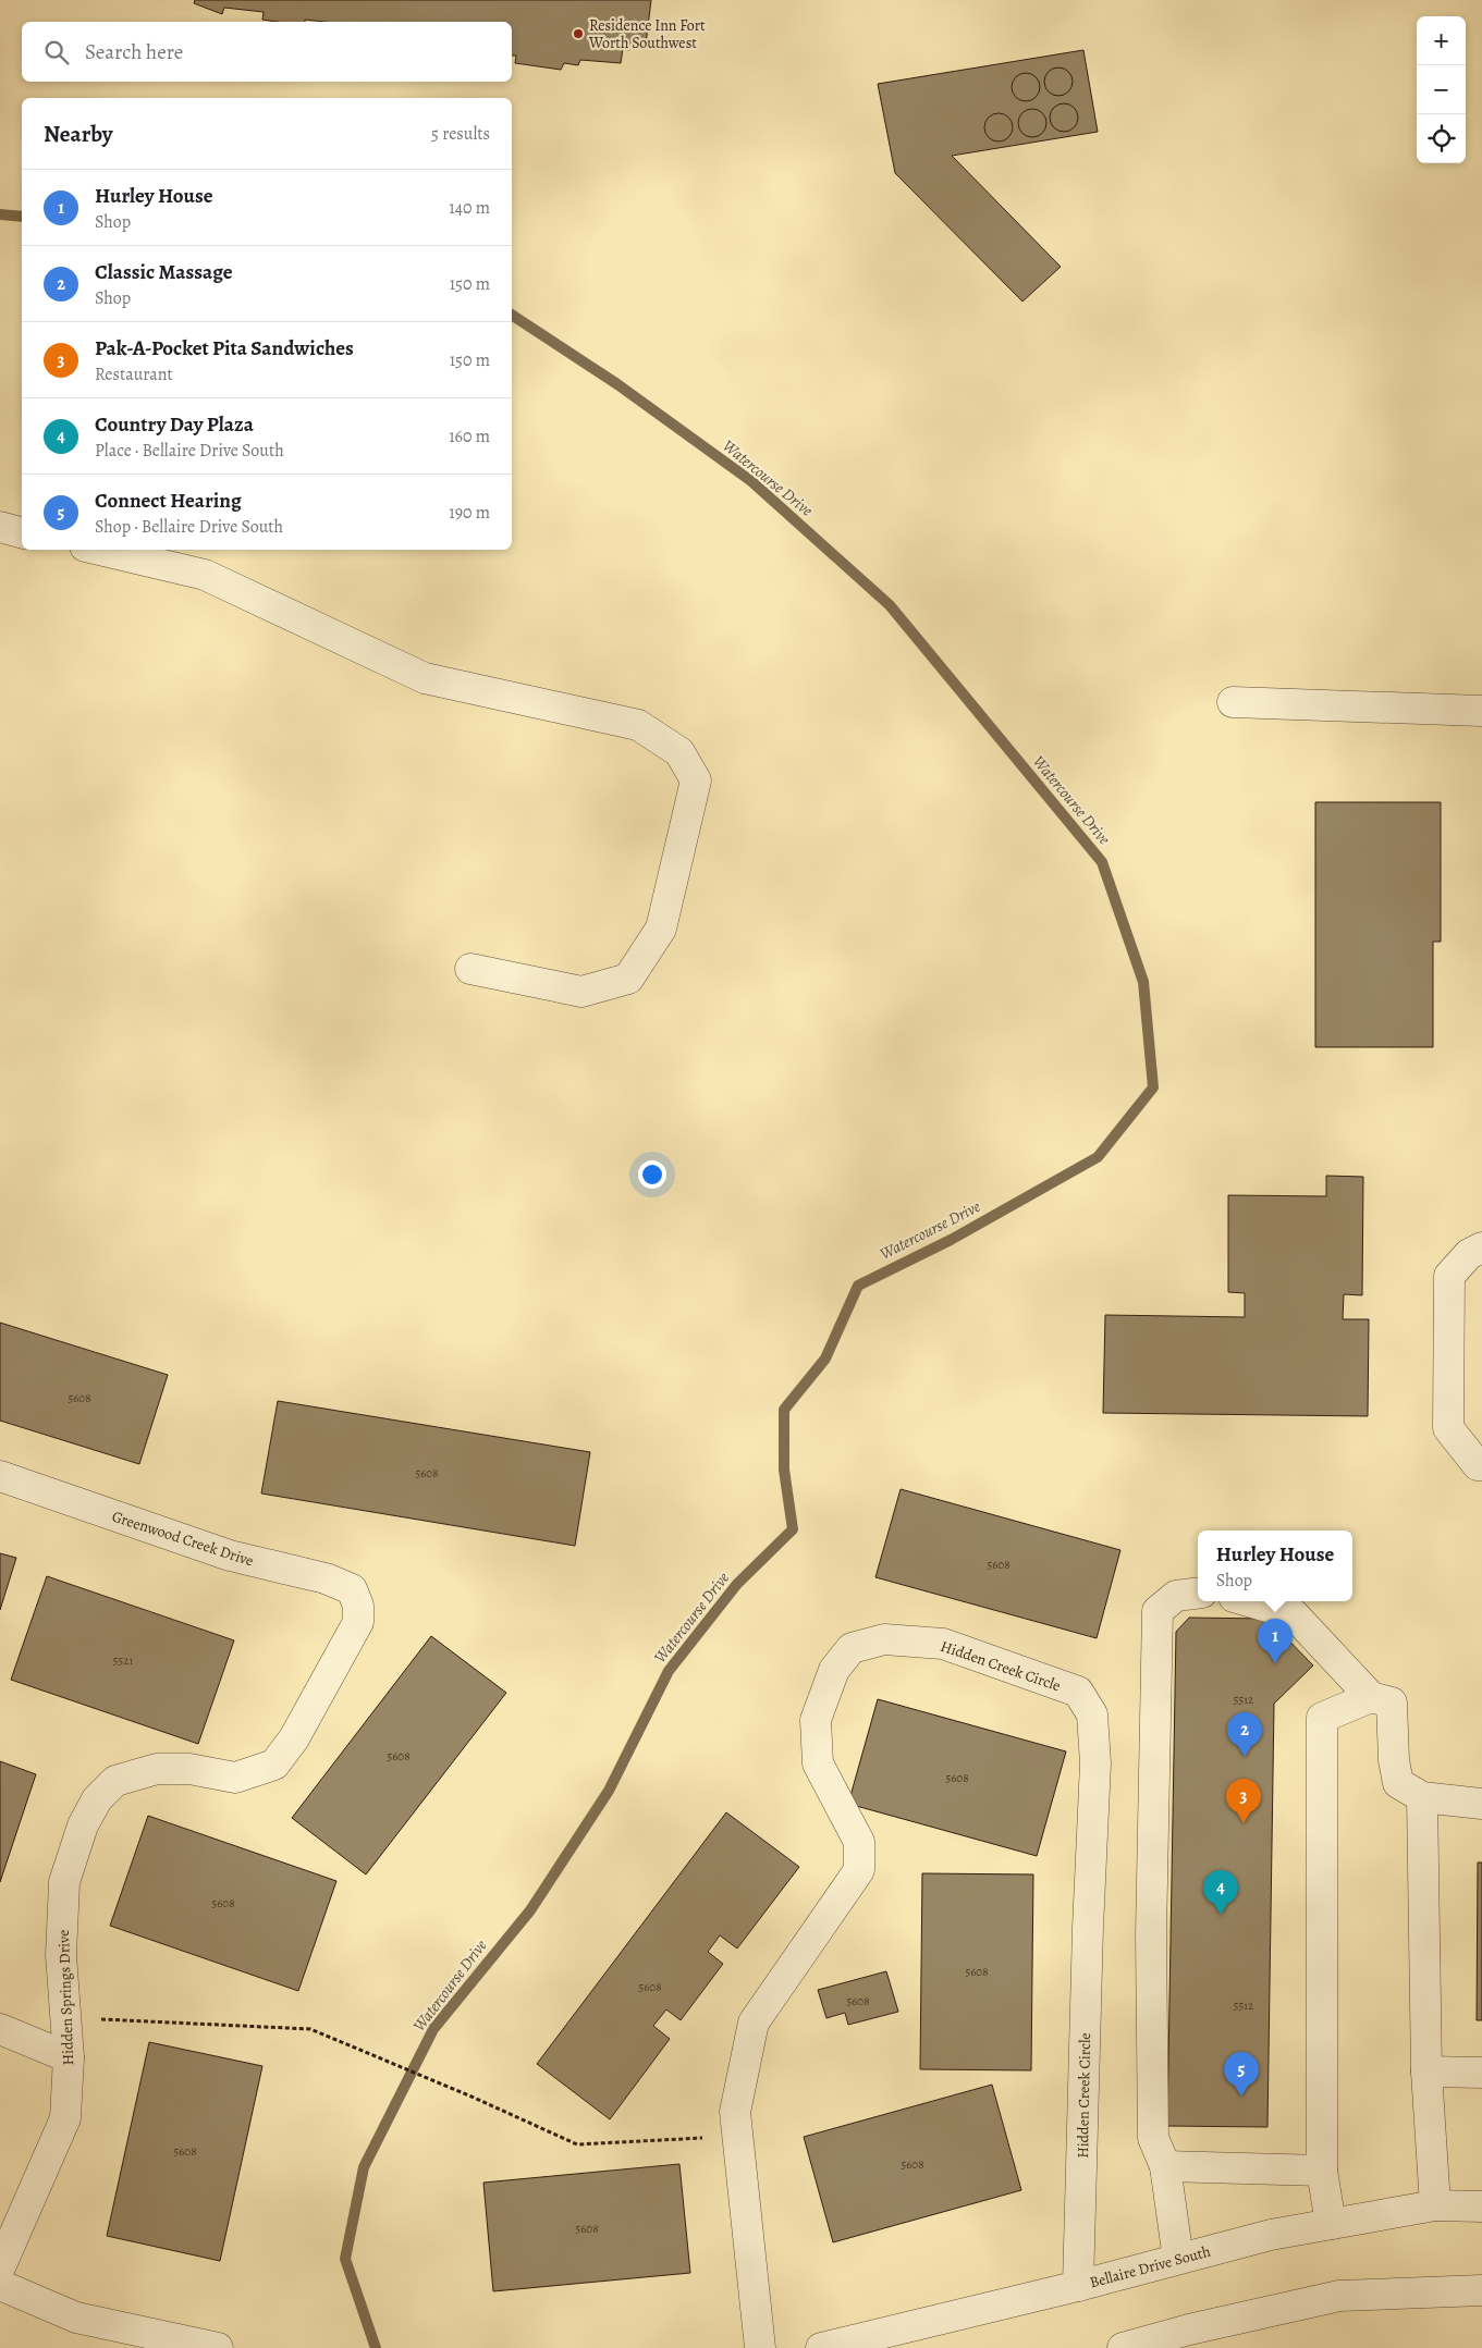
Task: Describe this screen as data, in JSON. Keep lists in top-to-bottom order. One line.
{"streets":{"street":["Greenwood Creek Drive","Hidden Creek Circle","Hidden Springs Drive","Bellaire Drive South"]},"crossings":[["Greenwood Creek Drive","Hidden Springs Drive"],["Hidden Creek Circle","Bellaire Drive South"]],"water":["Watercourse Drive"],"places":["Residence Inn Fort Worth Southwest"],"house_numbers":["5608","5608","5608","5521","5512","5608","5608","5608","5608","5608","5608","5512","5608","5608","5608"],"page":{"map_buttons":["+","−"],"search":"Search here","heading":["Nearby","5 results"],"list":[{"mark":"1","name":"Hurley House","note":"Shop","value":"140 m"},{"mark":"2","name":"Classic Massage","note":"Shop","value":"150 m"},{"mark":"3","name":"Pak-A-Pocket Pita Sandwiches","note":"Restaurant","value":"150 m"},{"mark":"4","name":"Country Day Plaza","note":"Place · Bellaire Drive South","value":"160 m"},{"mark":"5","name":"Connect Hearing","note":"Shop · Bellaire Drive South","value":"190 m"}],"popup":["Hurley House","Shop"],"pins":["1","2","3","4","5"]}}
